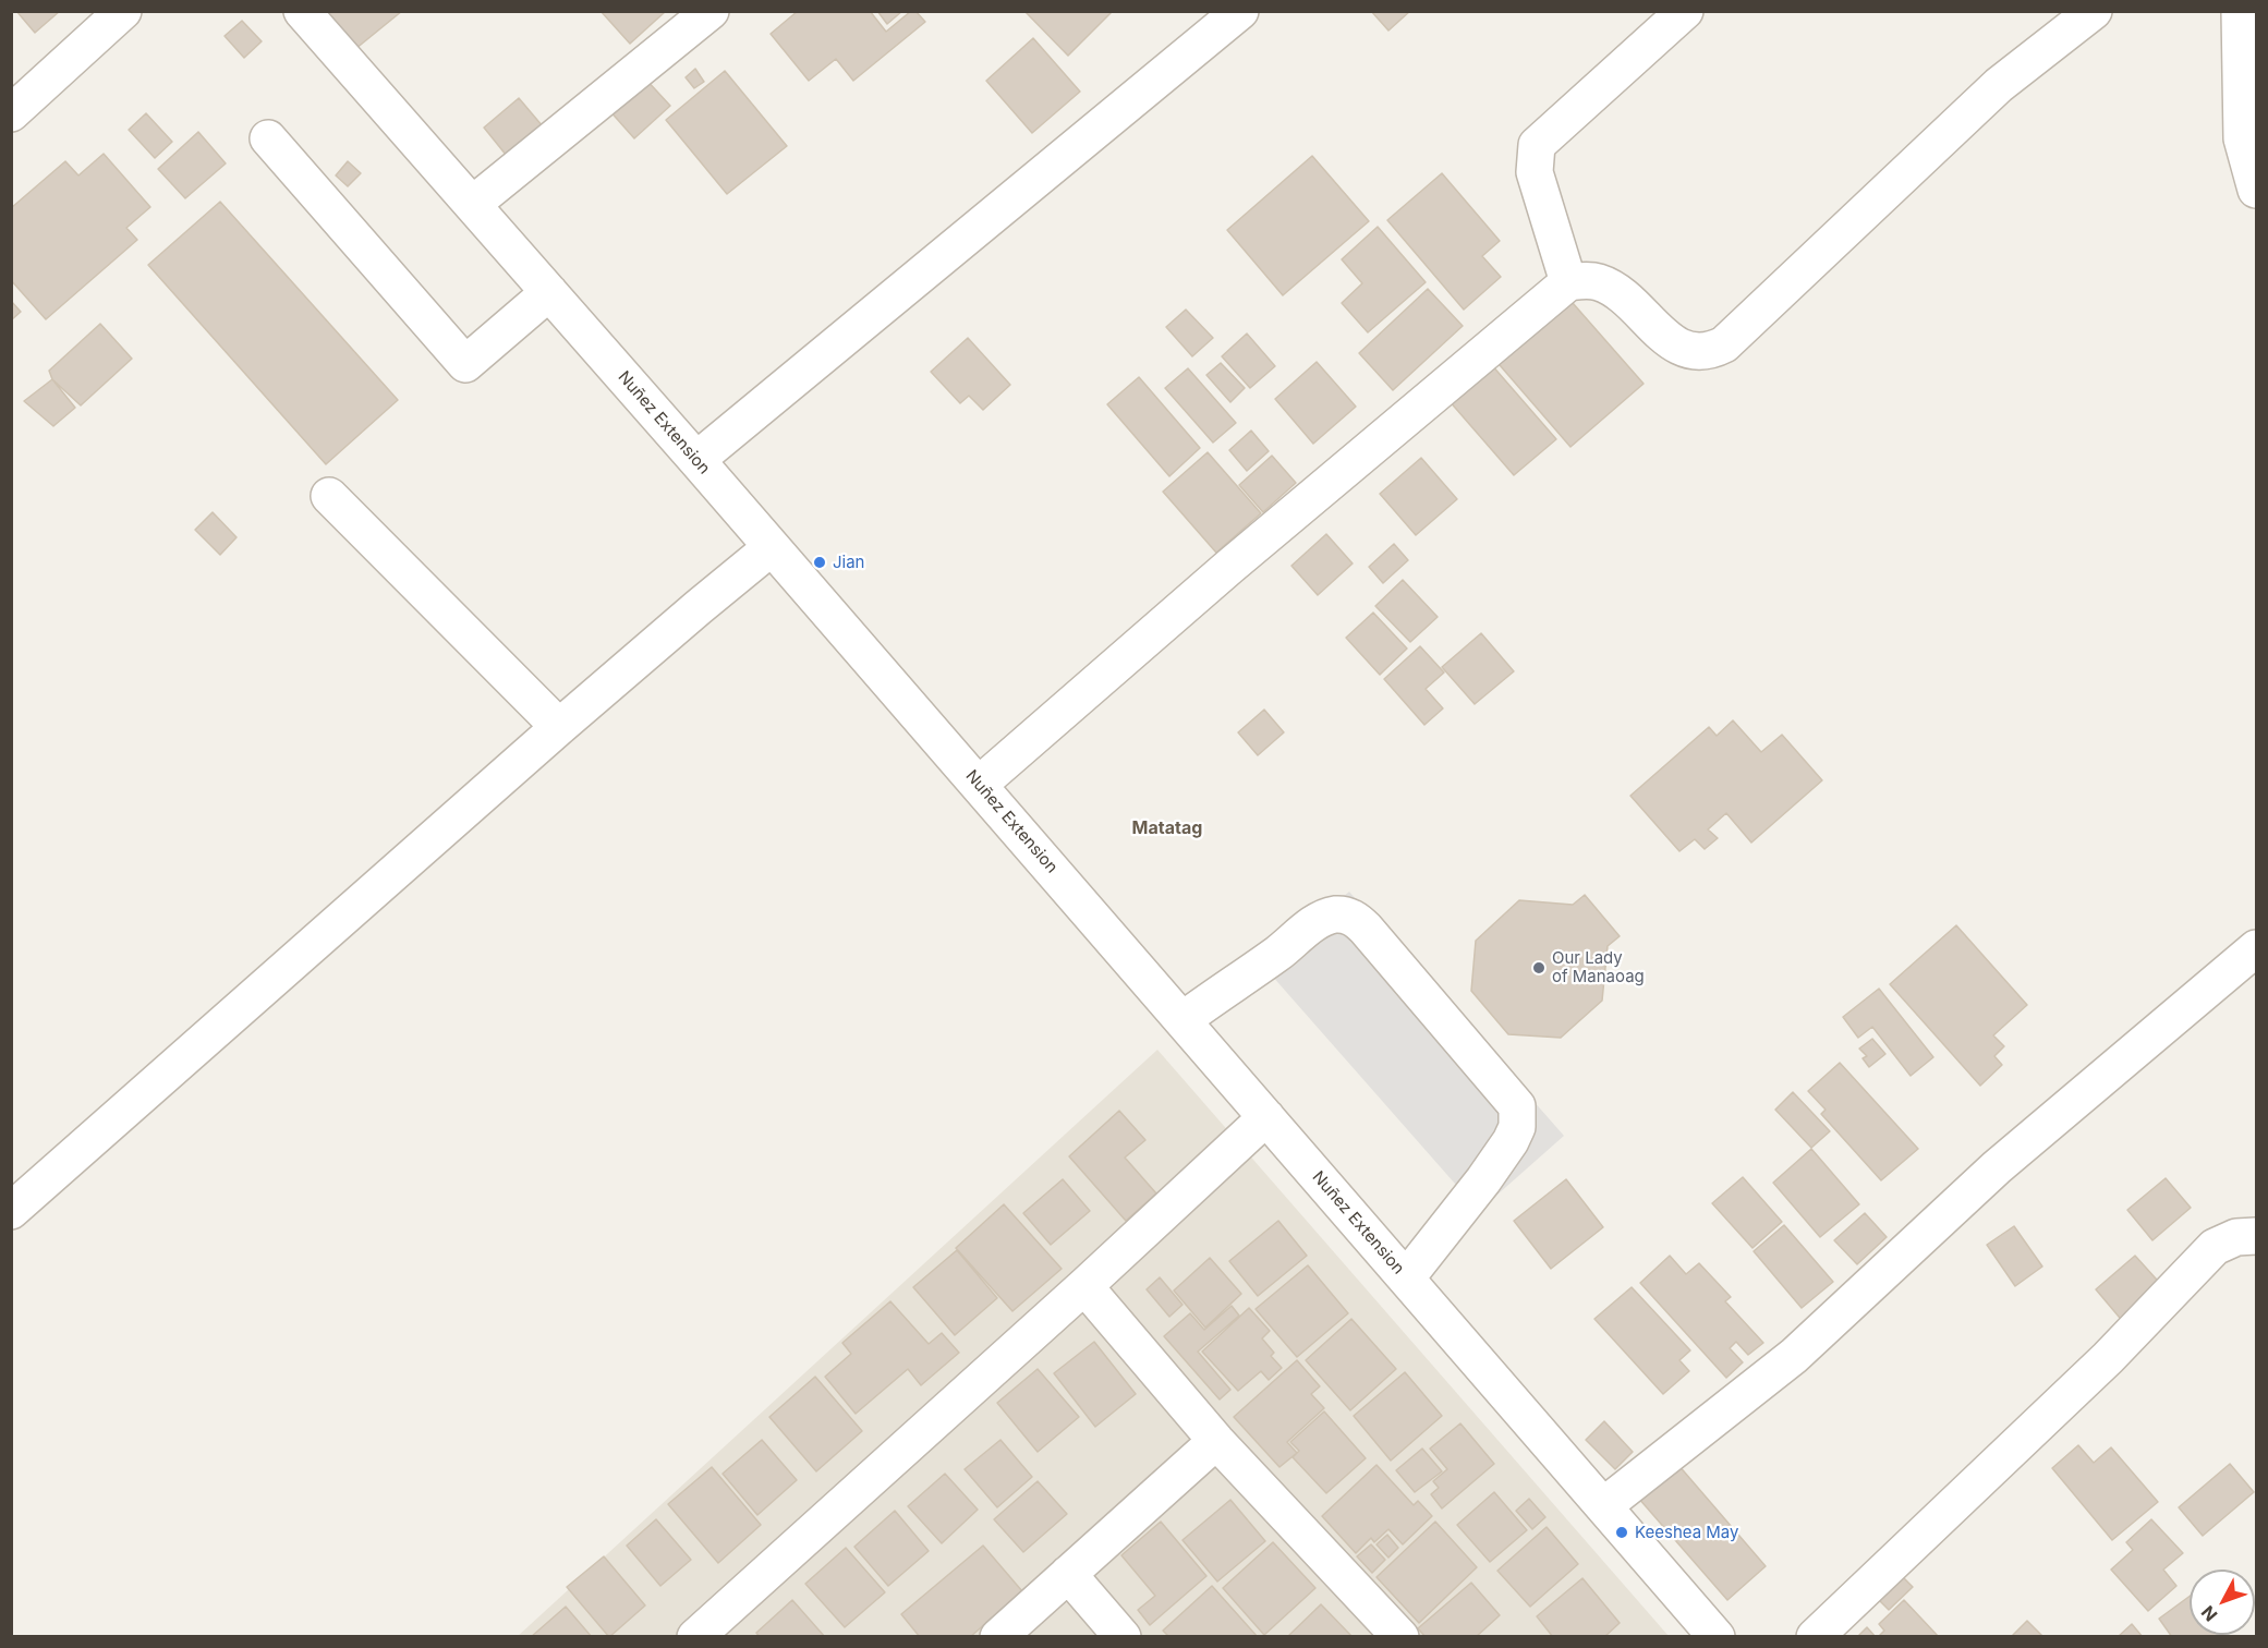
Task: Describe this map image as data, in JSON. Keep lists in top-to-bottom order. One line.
{"streets":{"street":["Nuñez Extension"]},"districts":["Matatag"],"places":["Jian","Our Lady of Manaoag","Keeshea May"],"north":"bottom left"}
